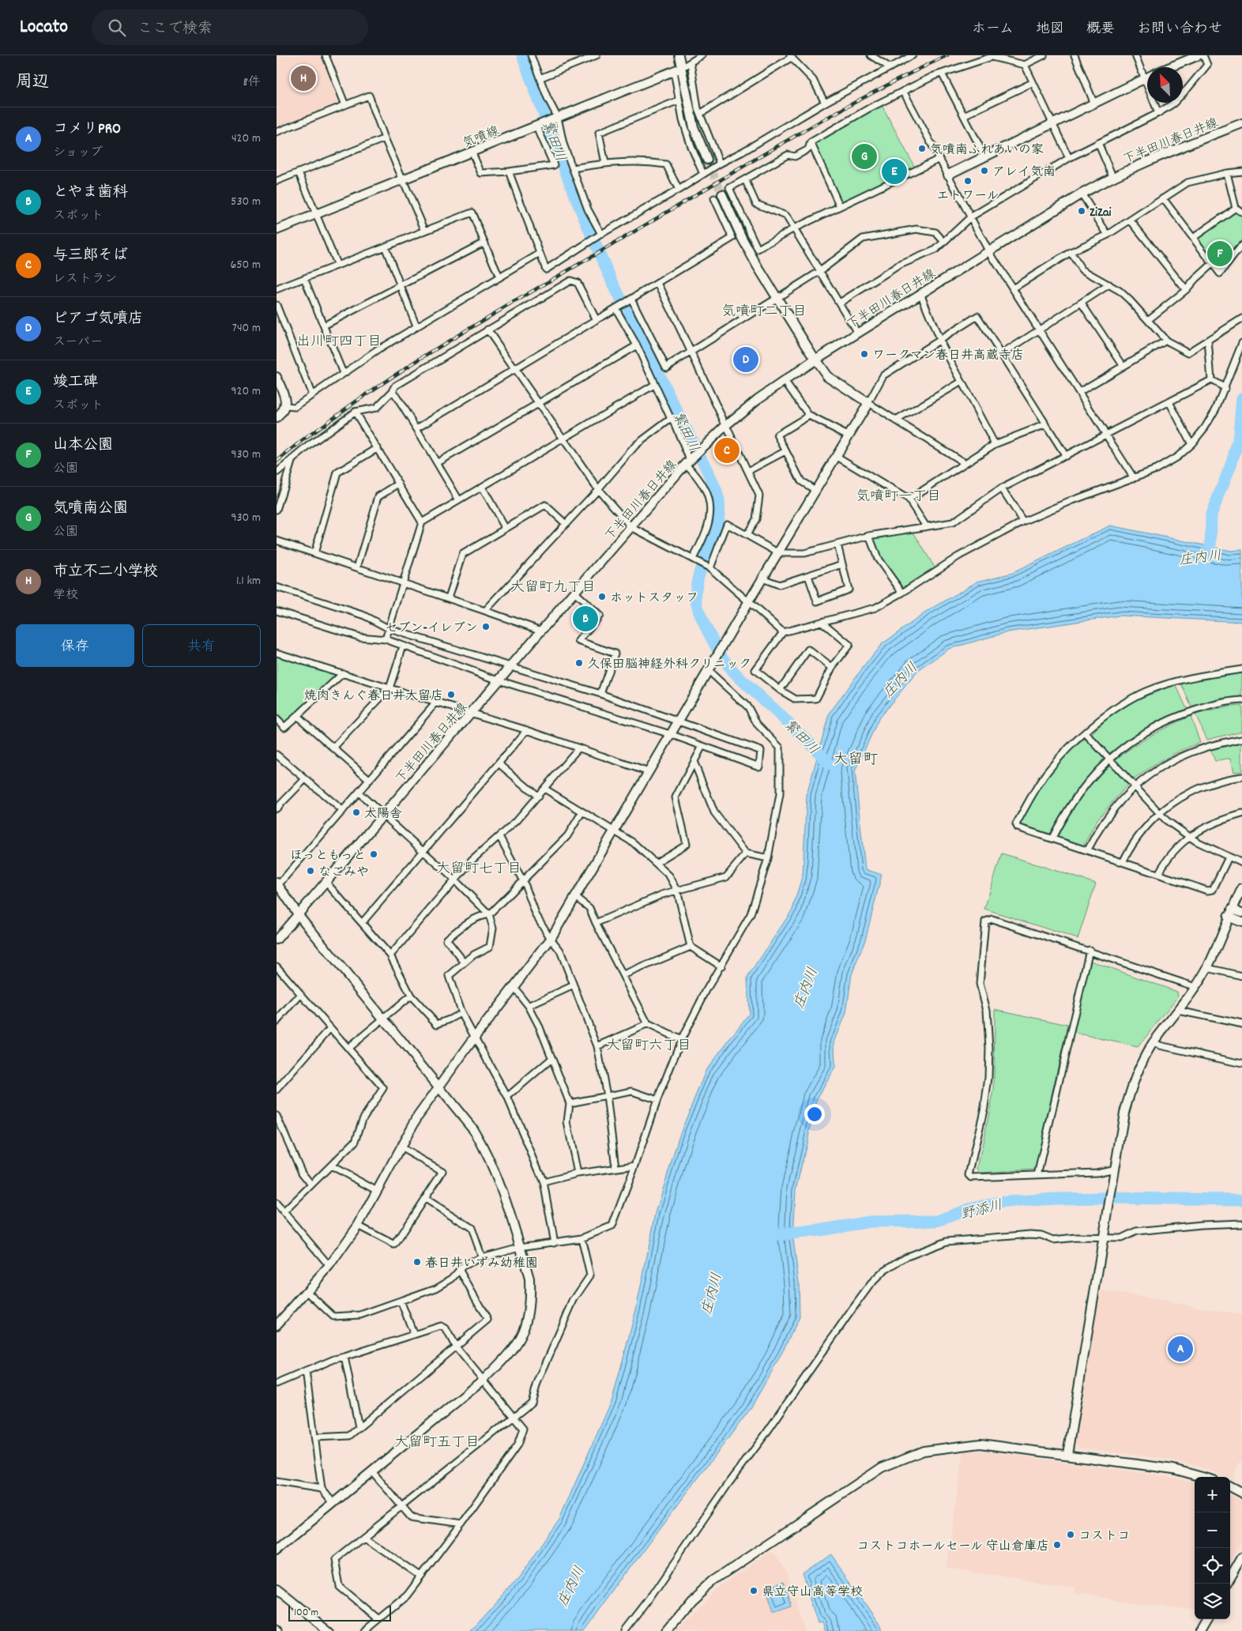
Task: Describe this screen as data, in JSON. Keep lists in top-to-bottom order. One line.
{"streets":{"street":["気噴線","下半田川春日井線"]},"districts":["気噴町二丁目","出川町四丁目","気噴町一丁目","大留町九丁目","大留町","大留町七丁目","大留町六丁目","大留町五丁目"],"water":["繁田川","庄内川","野添川"],"places":["気噴南ふれあいの家","アレイ気南","エトワール","ZiZai","ワークマン春日井高蔵寺店","ホットスタッフ","セブン-イレブン","久保田脳神経外科クリニック","焼肉きんぐ春日井大留店","太陽舎","ほっともっと","なごみや","春日井いずみ幼稚園","コストコ","コストコホールセール 守山倉庫店","県立守山高等学校"],"scale_bar":"100 m","north":"top left","page":{"header":"Locato","search":"ここで検索","nav":["ホーム","地図","概要","お問い合わせ"],"heading":["周辺","8件"],"pins":["H","G","E","F","D","C","B","A"],"list":[{"mark":"A","name":"コメリPRO","note":"ショップ","value":"420 m"},{"mark":"B","name":"とやま歯科","note":"スポット","value":"530 m"},{"mark":"C","name":"与三郎そば","note":"レストラン","value":"650 m"},{"mark":"D","name":"ピアゴ気噴店","note":"スーパー","value":"740 m"},{"mark":"E","name":"竣工碑","note":"スポット","value":"920 m"},{"mark":"F","name":"山本公園","note":"公園","value":"930 m"},{"mark":"G","name":"気噴南公園","note":"公園","value":"930 m"},{"mark":"H","name":"市立不二小学校","note":"学校","value":"1.1 km"}],"buttons":["保存","共有"],"map_buttons":["+","−"],"scale":"100 m"}}
